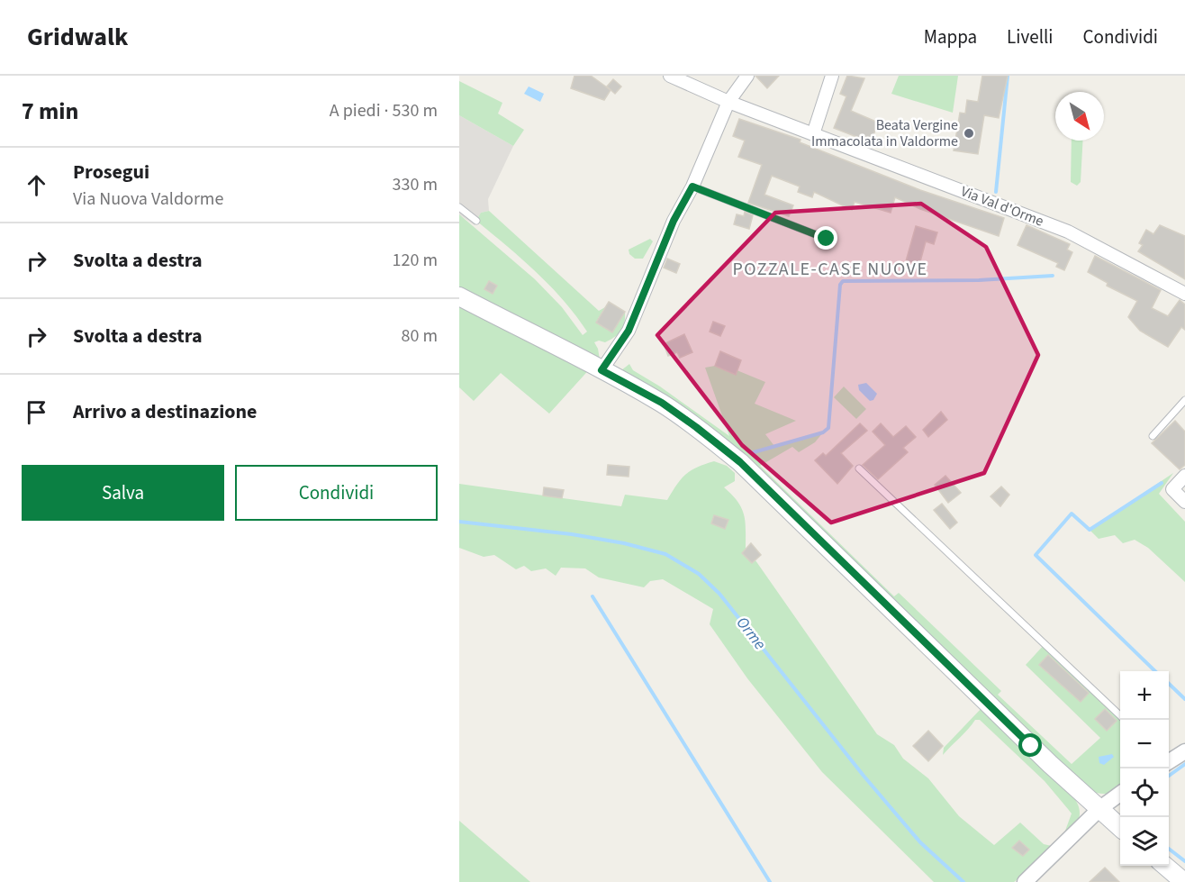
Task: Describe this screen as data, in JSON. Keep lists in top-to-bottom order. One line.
{"streets":{"street":["Via Val d'Orme"]},"districts":["POZZALE-CASE NUOVE"],"water":["Orme"],"places":["Beata Vergine Immacolata in Valdorme"],"north":"bottom right","page":{"header":"Gridwalk","nav":["Mappa","Livelli","Condividi"],"heading":["7 min","A piedi · 530 m"],"list":[["Prosegui","Via Nuova Valdorme","330 m"],["Svolta a destra","120 m"],["Svolta a destra","80 m"],"Arrivo a destinazione"],"buttons":["Salva","Condividi"],"map_buttons":["+","−"]}}
